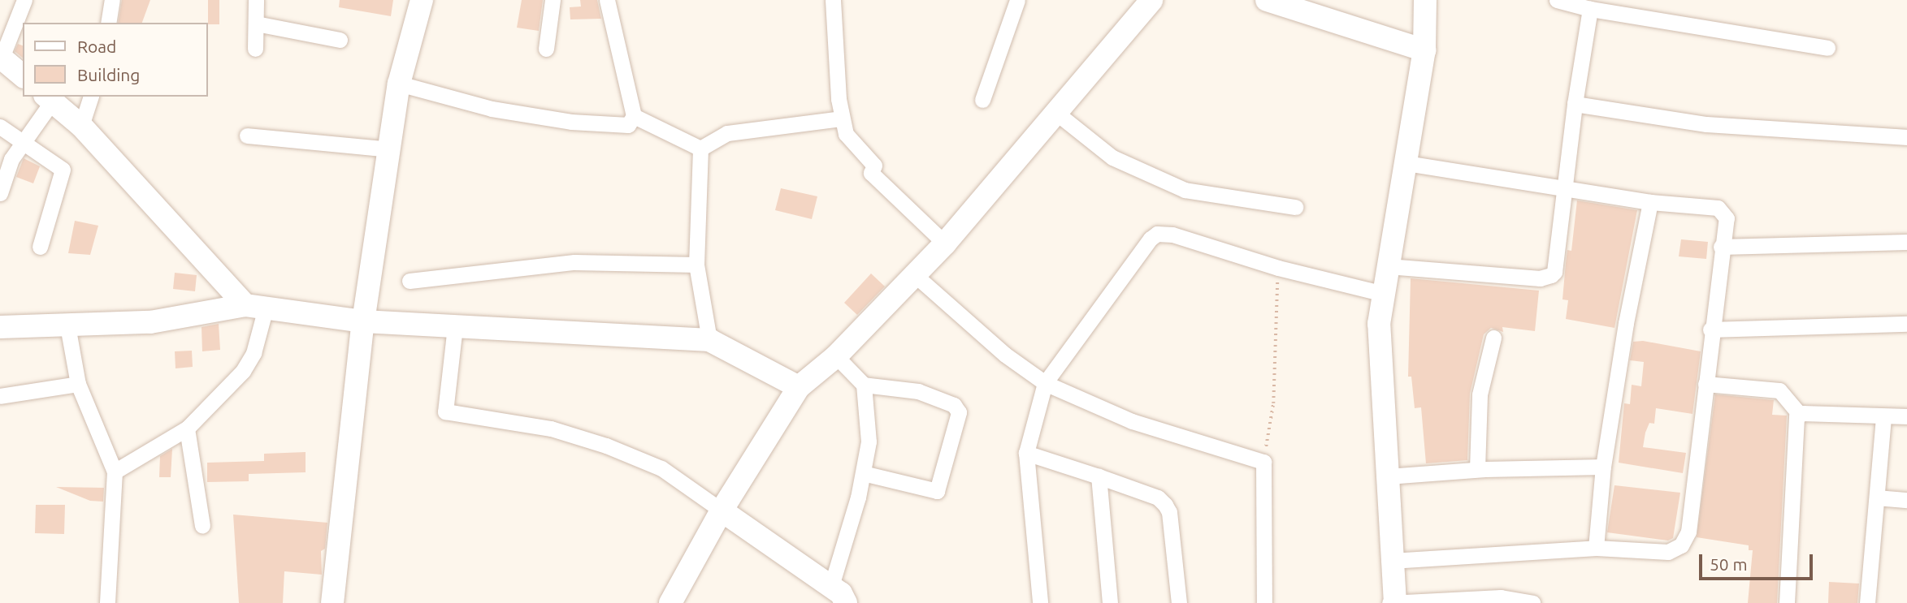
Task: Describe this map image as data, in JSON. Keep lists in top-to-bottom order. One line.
{"legend":["Road","Building"],"scale_bar":"50 m"}
